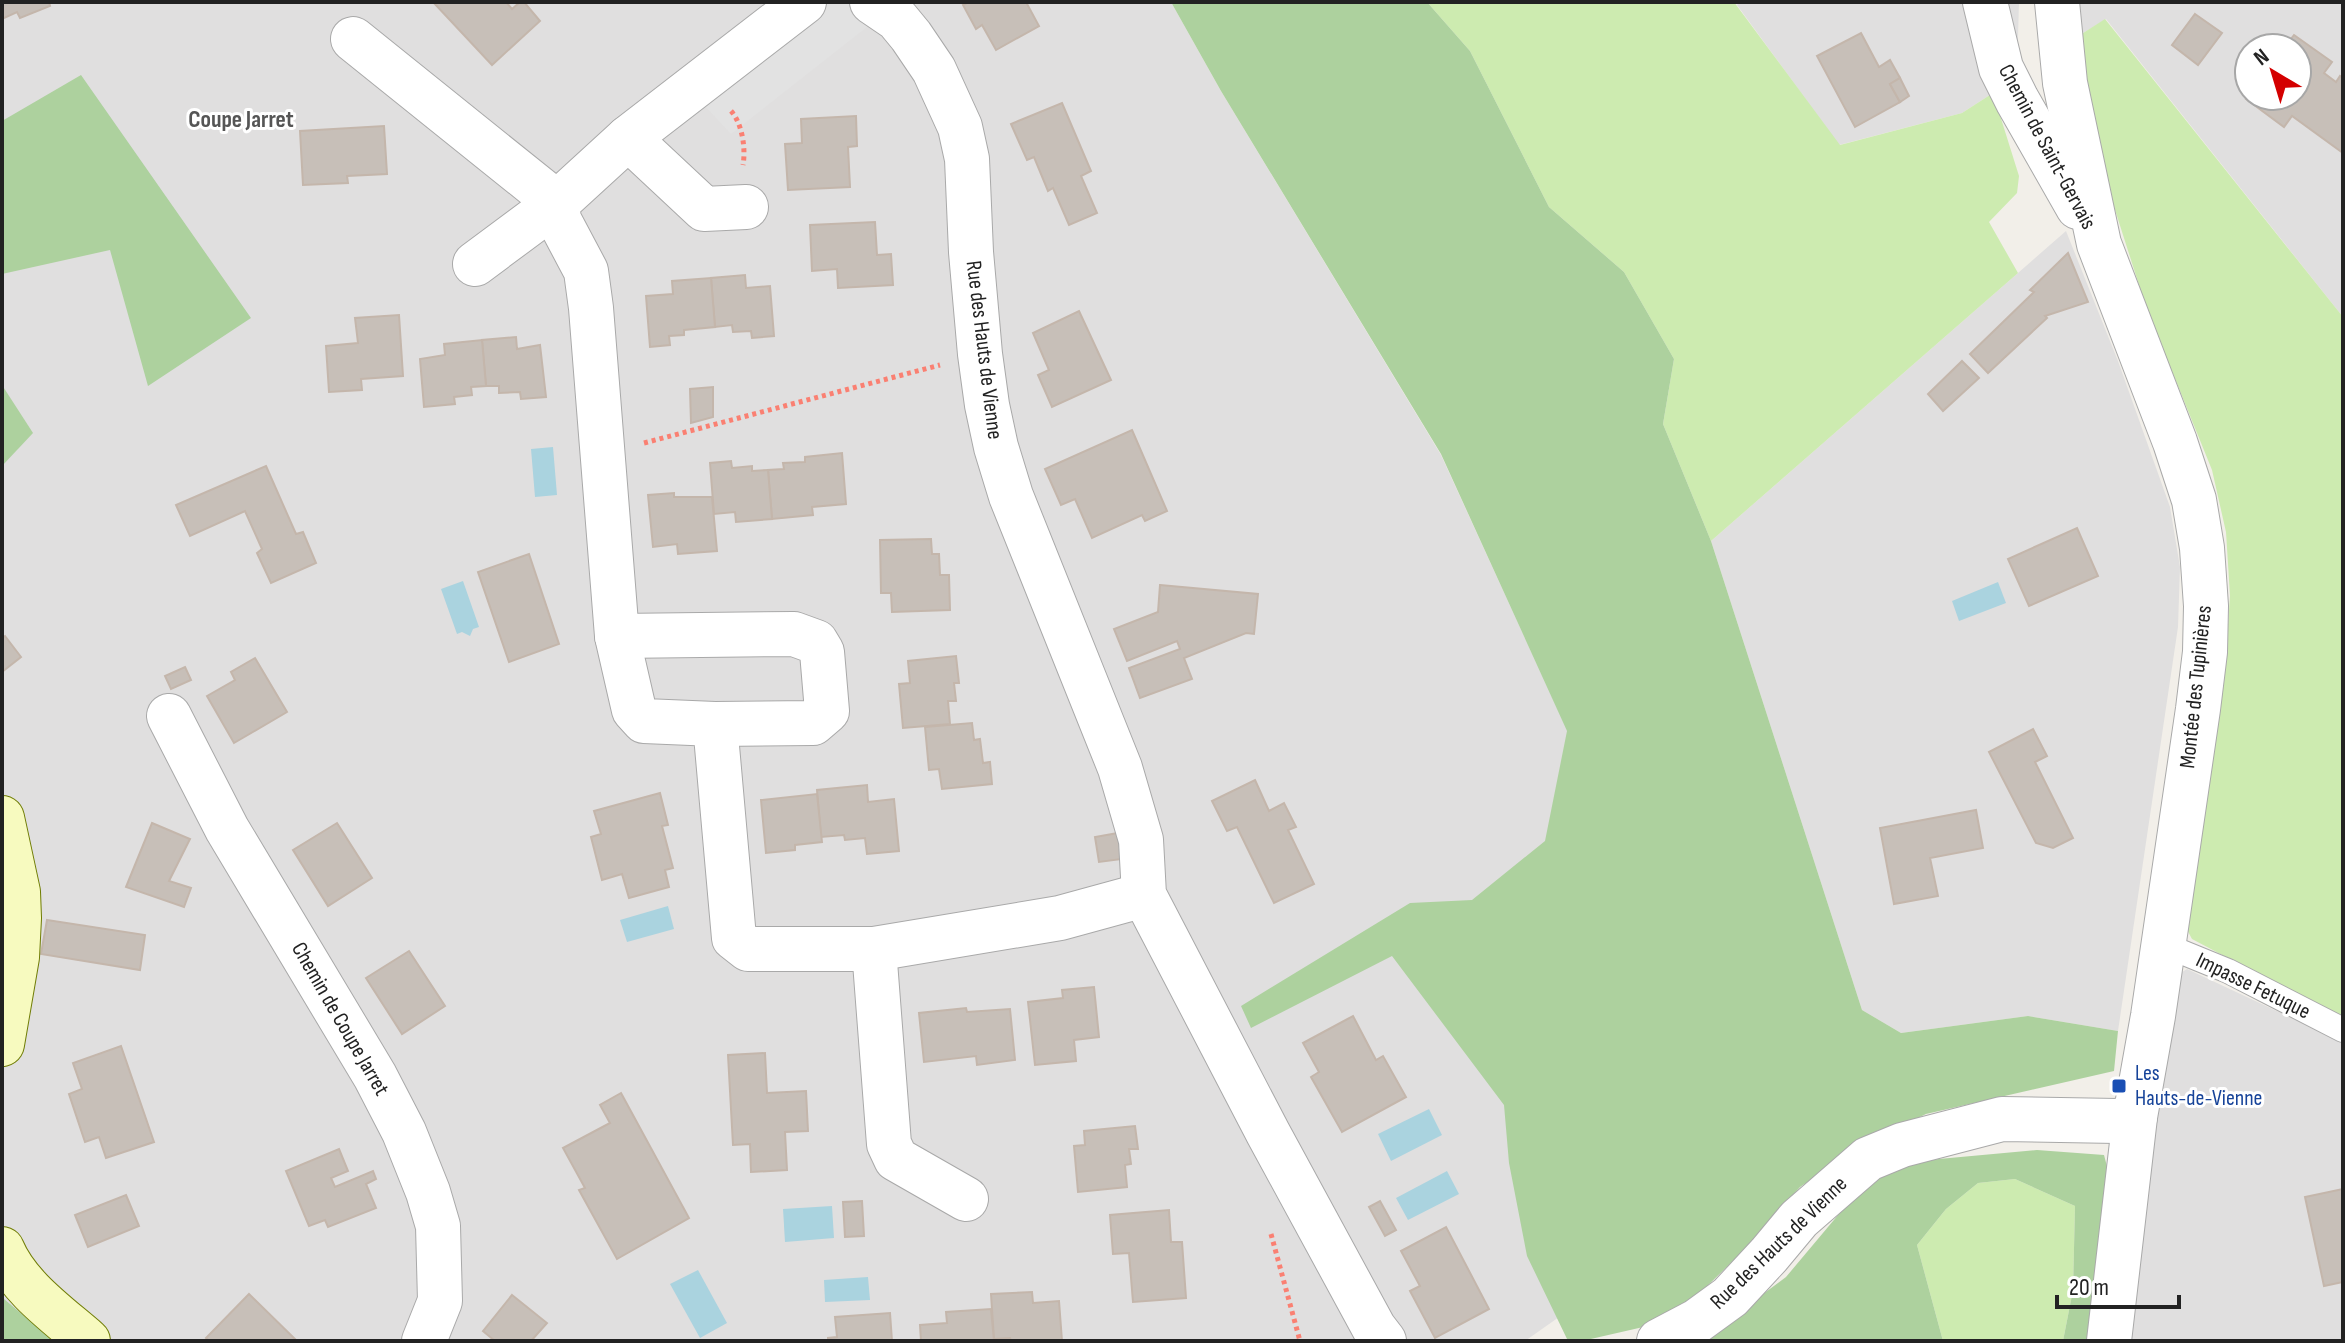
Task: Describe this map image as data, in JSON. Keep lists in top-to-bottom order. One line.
{"streets":{"street":["Chemin de Saint-Gervais","Rue des Hauts de Vienne","Montée des Tupinières","Chemin de Coupe Jarret"],"lane":["Impasse Fetuque"]},"crossings":[["Chemin de Saint-Gervais","Montée des Tupinières"],["Rue des Hauts de Vienne","Montée des Tupinières"],["Montée des Tupinières","Impasse Fetuque"]],"districts":["Coupe Jarret"],"places":{"transit":["Les Hauts-de-Vienne"]},"scale_bar":"20 m","north":"top left"}
